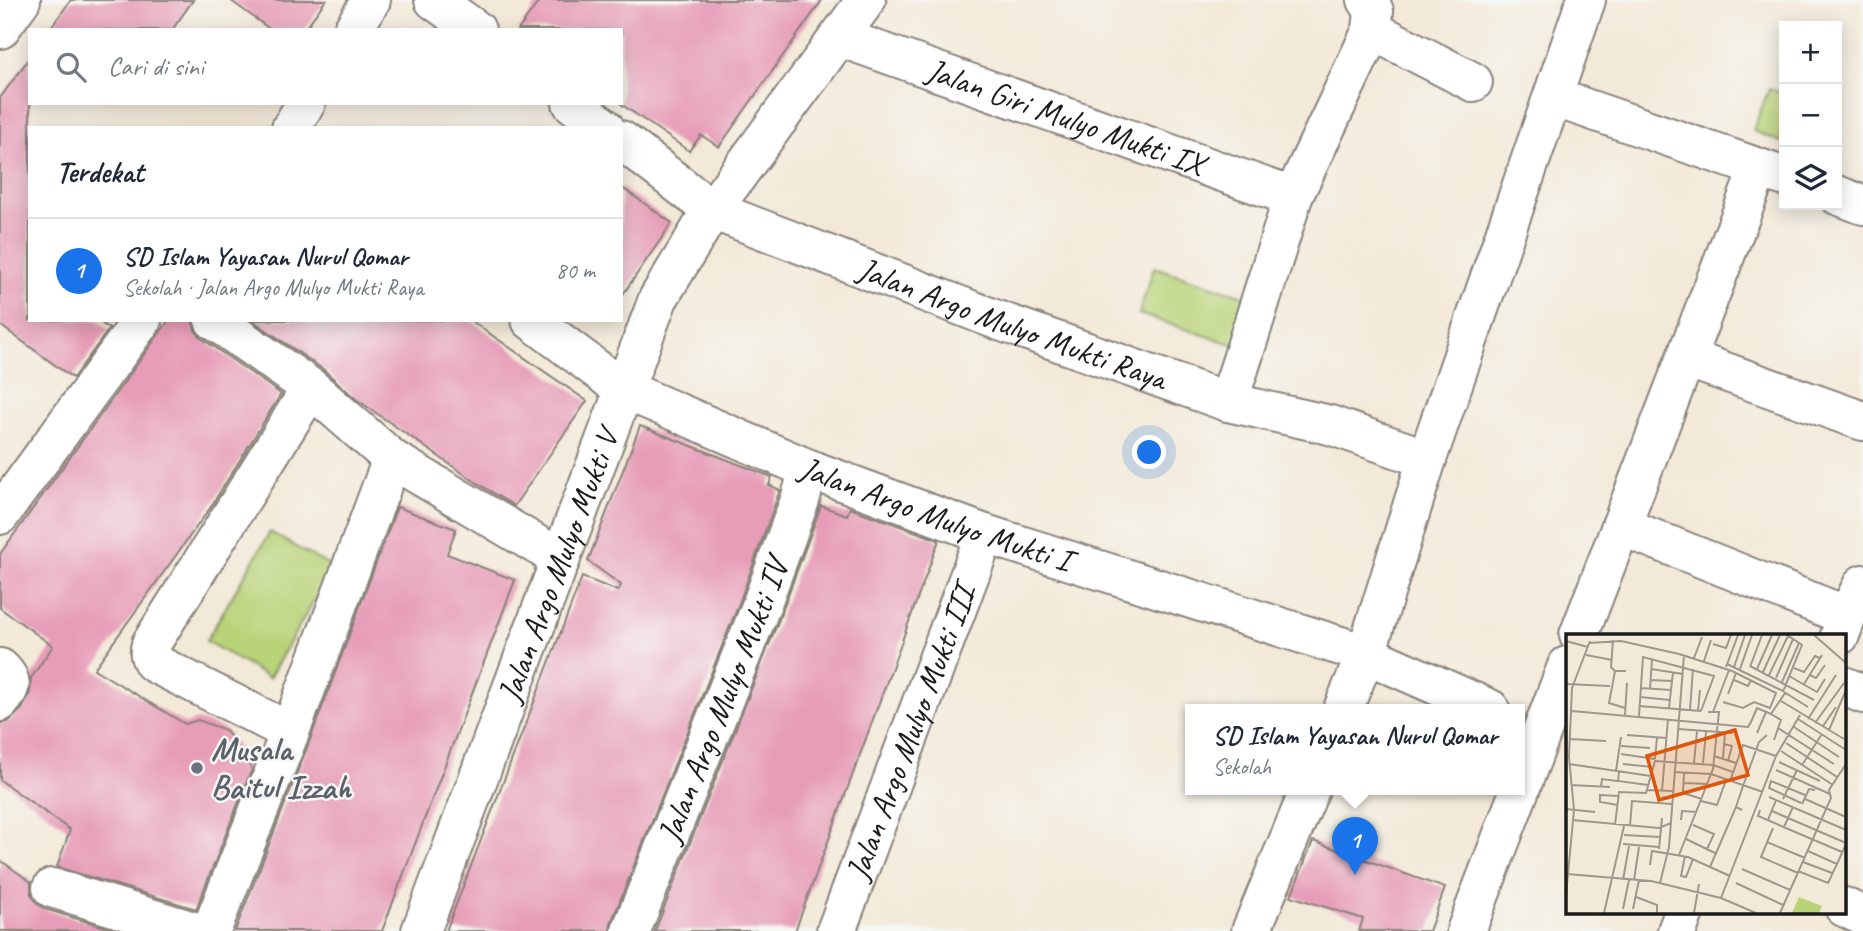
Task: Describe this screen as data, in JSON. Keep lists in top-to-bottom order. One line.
{"streets":{"street":["Jalan Giri Mulyo Mukti IX","Jalan Argo Mulyo Mukti Raya","Jalan Argo Mulyo Mukti I","Jalan Argo Mulyo Mukti V","Jalan Argo Mulyo Mukti IV","Jalan Argo Mulyo Mukti III"]},"crossings":[["Jalan Giri Mulyo Mukti IX","Jalan Argo Mulyo Mukti V"],["Jalan Argo Mulyo Mukti Raya","Jalan Argo Mulyo Mukti V"],["Jalan Argo Mulyo Mukti I","Jalan Argo Mulyo Mukti V"],["Jalan Argo Mulyo Mukti I","Jalan Argo Mulyo Mukti IV"],["Jalan Argo Mulyo Mukti I","Jalan Argo Mulyo Mukti III"]],"places":["Musala Baitul Izzah"],"page":{"map_buttons":["+","−"],"search":"Cari di sini","heading":"Terdekat","list":[{"mark":"1","name":"SD Islam Yayasan Nurul Qomar","note":"Sekolah · Jalan Argo Mulyo Mukti Raya","value":"80 m"}],"popup":["SD Islam Yayasan Nurul Qomar","Sekolah"],"pins":"1"}}
